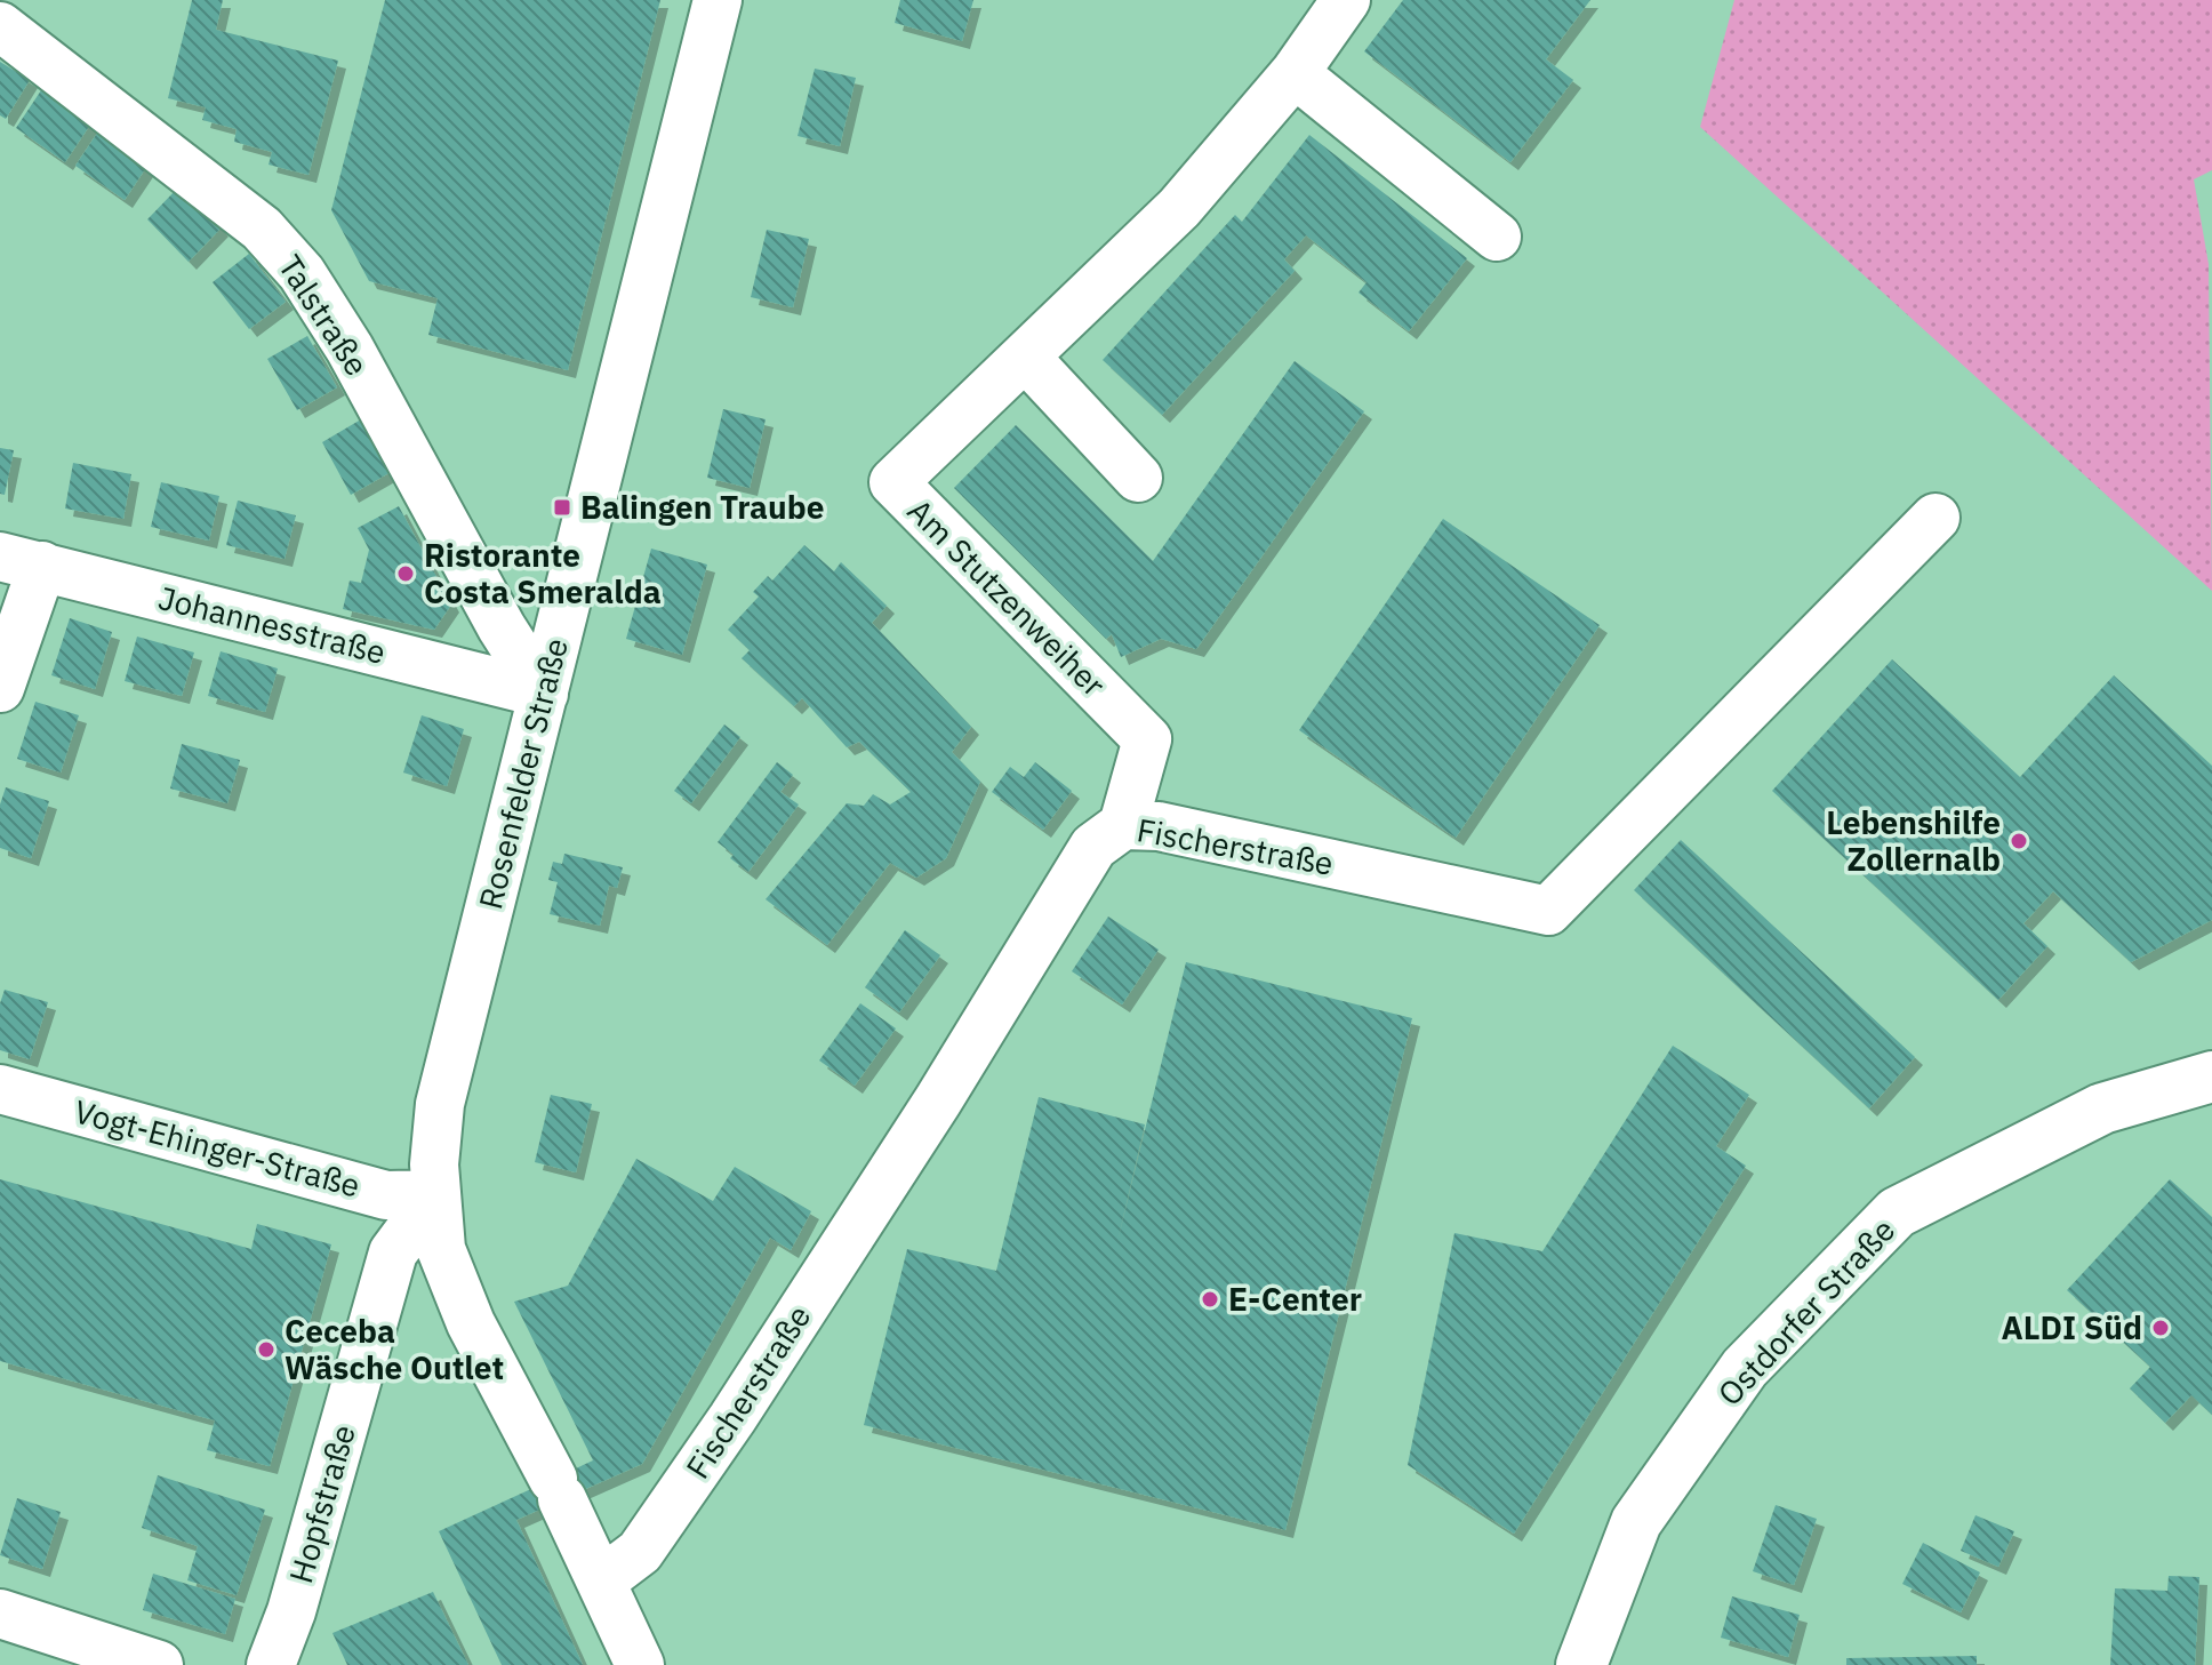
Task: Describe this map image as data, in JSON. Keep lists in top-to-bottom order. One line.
{"streets":{"main road":["Ostdorfer Straße"],"street":["Talstraße","Am Stutzenweiher","Johannesstraße","Rosenfelder Straße","Fischerstraße","Vogt-Ehinger-Straße","Hopfstraße"]},"crossings":[["Talstraße","Johannesstraße"],["Talstraße","Rosenfelder Straße"],["Am Stutzenweiher","Fischerstraße"],["Johannesstraße","Rosenfelder Straße"],["Rosenfelder Straße","Fischerstraße"],["Rosenfelder Straße","Vogt-Ehinger-Straße"],["Rosenfelder Straße","Hopfstraße"],["Vogt-Ehinger-Straße","Hopfstraße"]],"places":{"transit":["Balingen Traube"],"other":["Ristorante Costa Smeralda","Lebenshilfe Zollernalb","E-Center","ALDI Süd","Ceceba Wäsche Outlet"]}}
